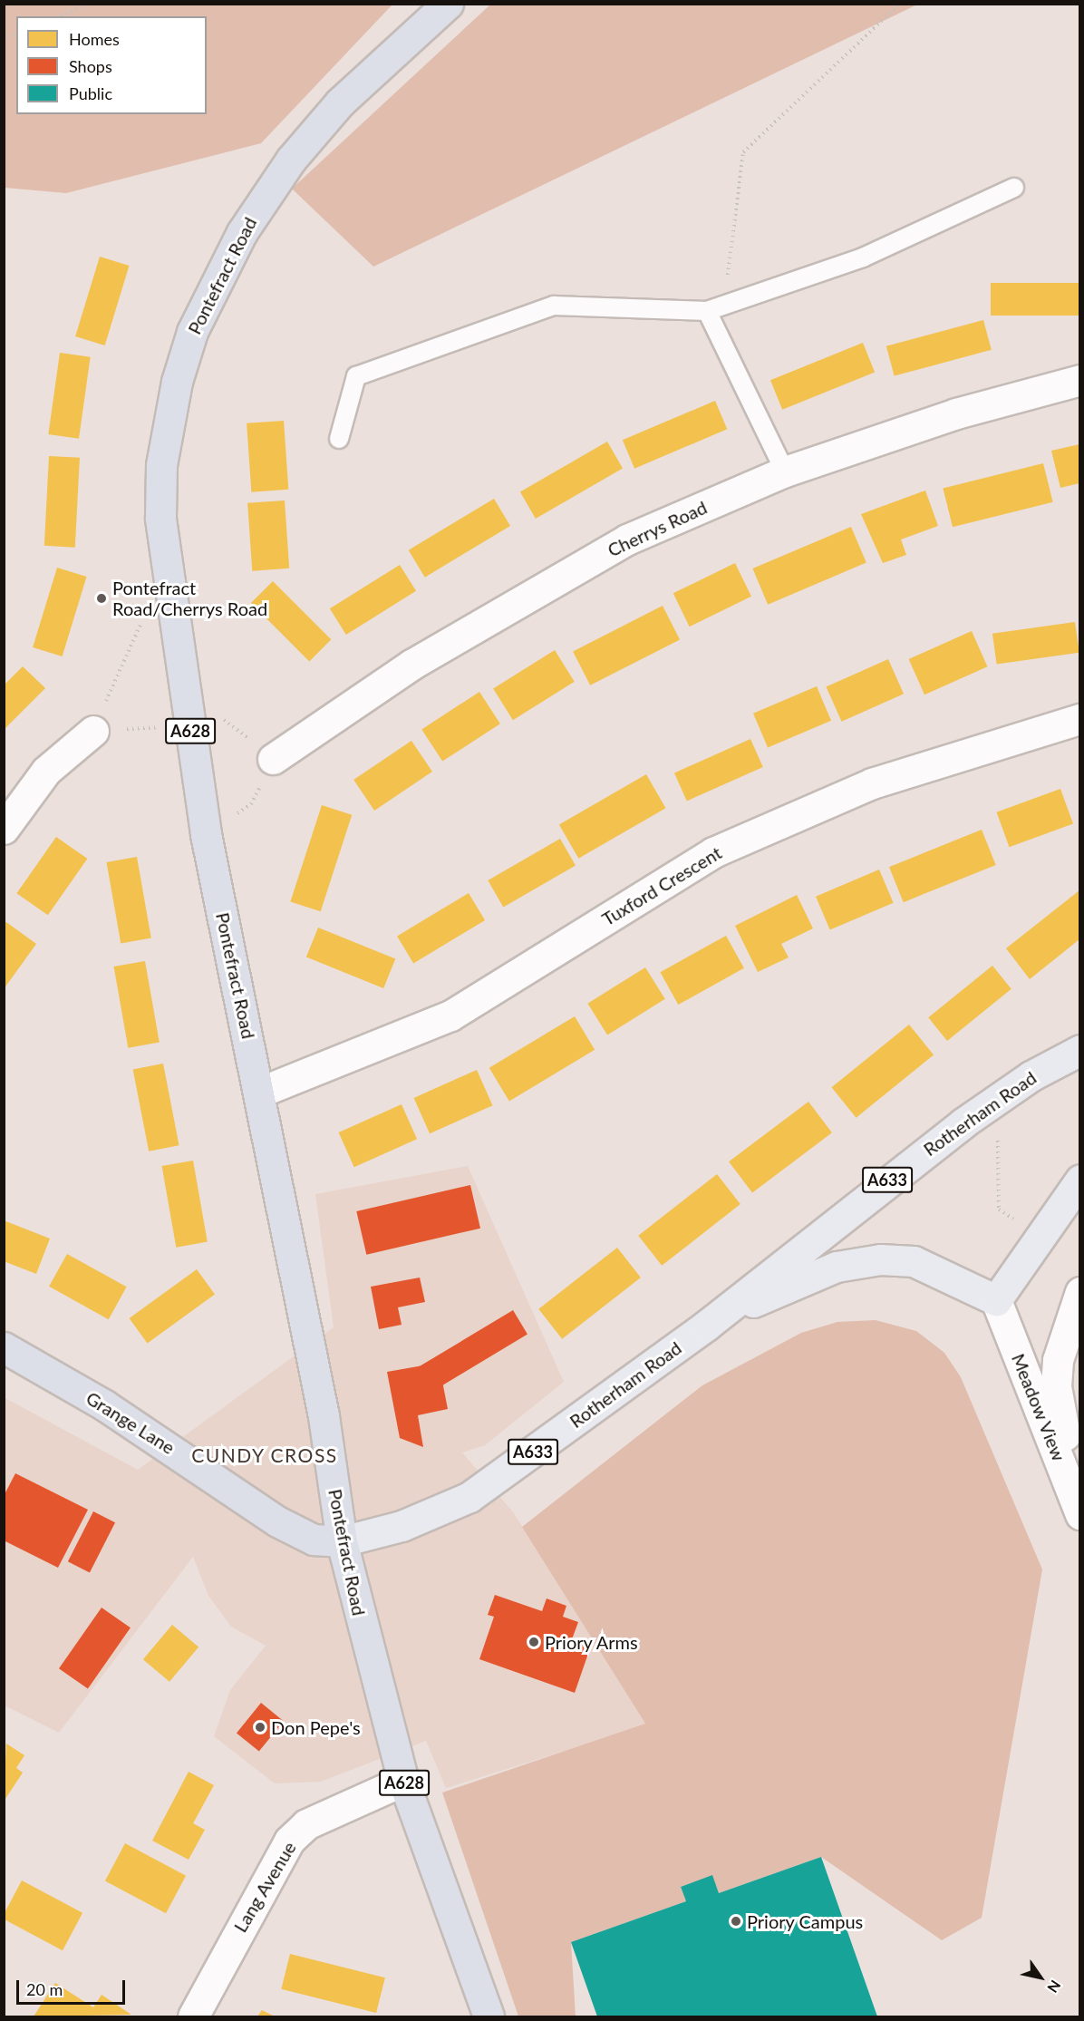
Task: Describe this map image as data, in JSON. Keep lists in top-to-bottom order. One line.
{"streets":{"highway":["Pontefract Road","A628","A633","Grange Lane"],"main road":["Rotherham Road"],"street":["Cherrys Road","Tuxford Crescent","Meadow View","Lang Avenue"]},"crossings":[["Pontefract Road","Tuxford Crescent"],["Pontefract Road","Rotherham Road"],["Pontefract Road","Grange Lane"],["Pontefract Road","Lang Avenue"],["Rotherham Road","Meadow View"],["Rotherham Road","Grange Lane"]],"districts":["CUNDY CROSS"],"places":["Pontefract Road/Cherrys Road","Priory Arms","Don Pepe's","Priory Campus"],"legend":["Homes","Shops","Public"],"scale_bar":"20 m","north":"bottom right"}
